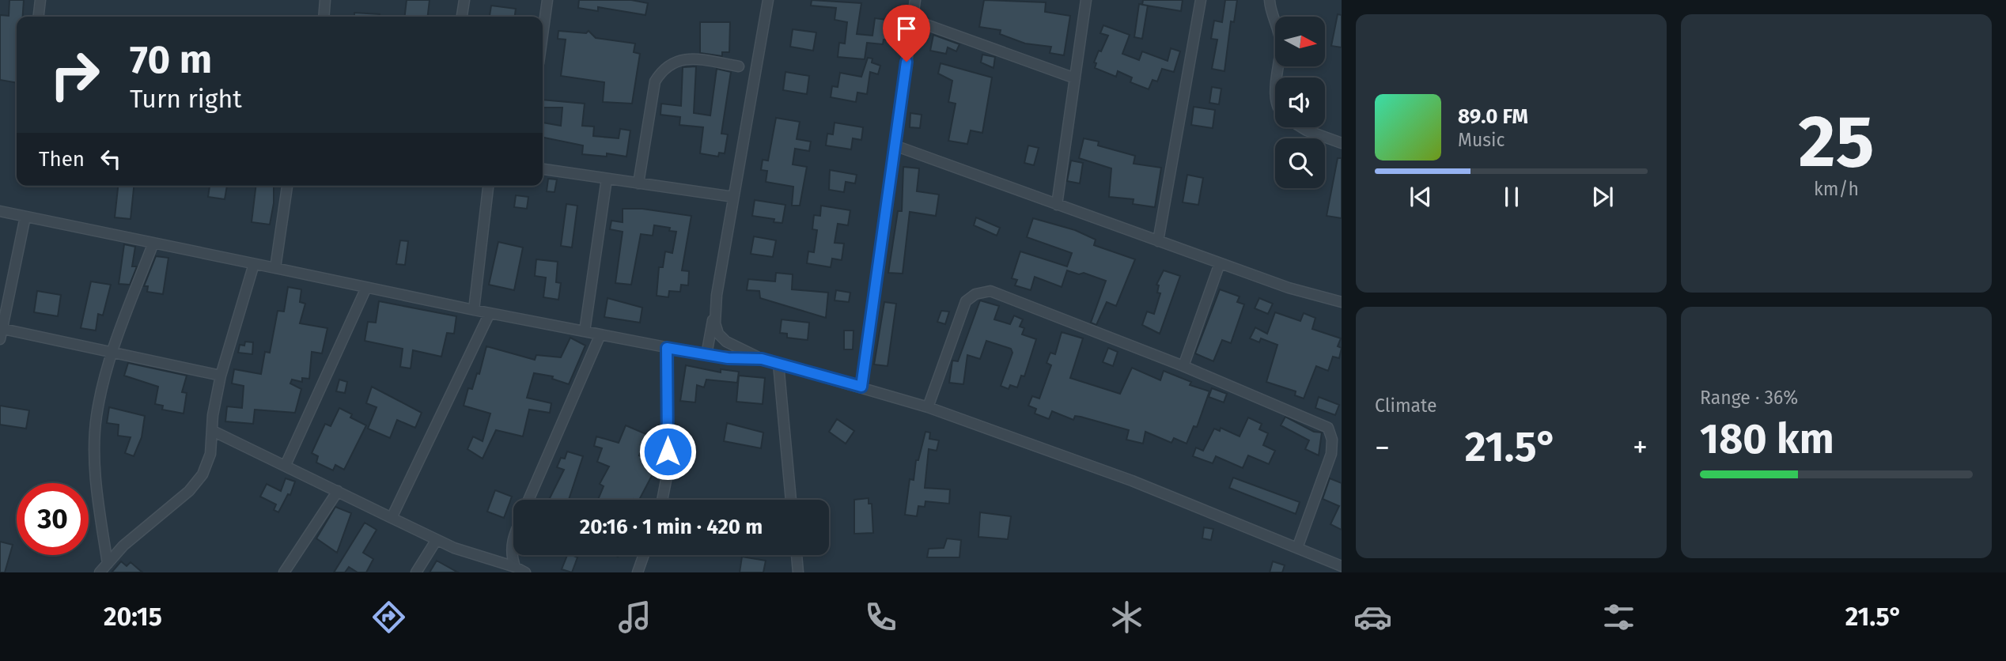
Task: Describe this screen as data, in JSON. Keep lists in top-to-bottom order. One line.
{"north":"right","page":{"tile":[["25","km/h"],"Climate",["Range · 36%","180 km"]],"turn":["70 m","Turn right"],"song":["89.0 FM","Music"],"then":"Then","heat":["−","21.5°","+"],"limit":"30","trip":"20:16 · 1 min · 420 m","tabs":["20:15","21.5°"]}}
